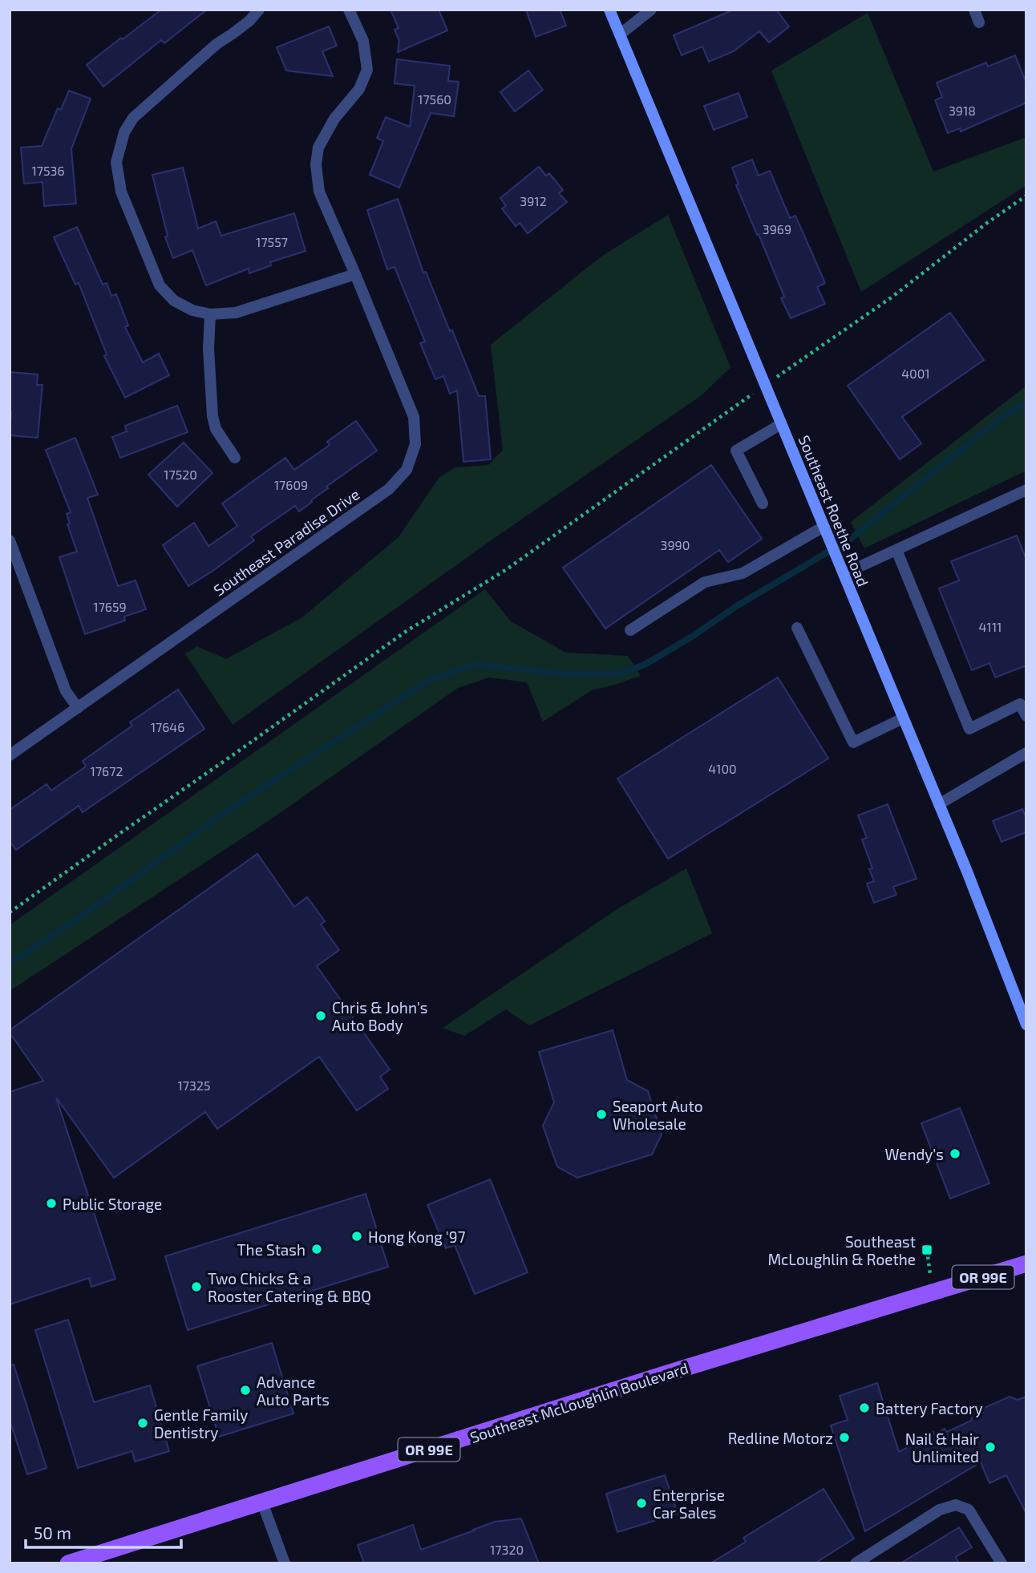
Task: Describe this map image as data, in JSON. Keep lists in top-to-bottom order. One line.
{"streets":{"main road":["OR 99E","Southeast McLoughlin Boulevard"],"street":["Southeast Roethe Road","Southeast Paradise Drive"]},"places":{"other":["Chris & John's Auto Body","Seaport Auto Wholesale","Wendy's","Public Storage","Hong Kong '97","The Stash","Two Chicks & a Rooster Catering & BBQ","Advance Auto Parts","Battery Factory","Gentle Family Dentistry","Redline Motorz","Nail & Hair Unlimited","Enterprise Car Sales"],"transit":["Southeast McLoughlin & Roethe"]},"house_numbers":["17560","3918","17536","3912","3969","17557","4001","17520","17609","3990","17659","4111","17646","4100","17672","17325","17320"],"scale_bar":"50 m"}
